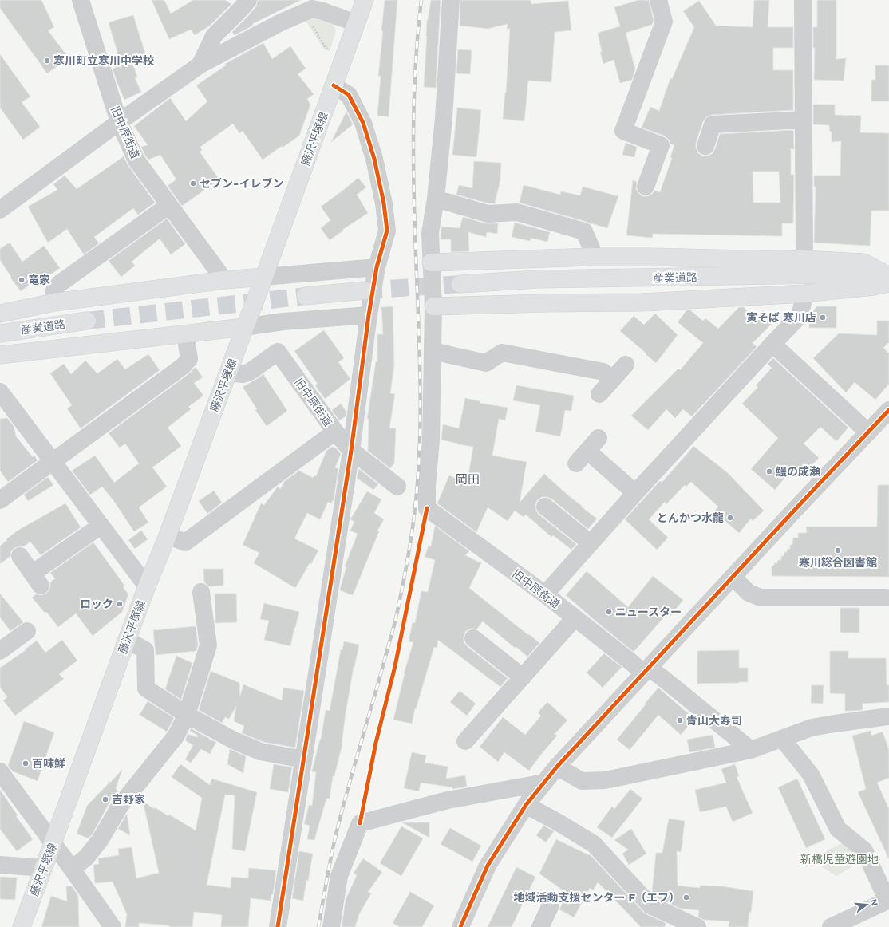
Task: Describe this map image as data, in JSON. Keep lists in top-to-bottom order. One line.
{"streets":{"main road":["藤沢平塚線","産業道路"],"street":["旧中原街道"]},"crossings":[["旧中原街道","藤沢平塚線"]],"districts":["岡田"],"parks":["新橋児童遊園地"],"places":["寒川町立寒川中学校","セブン-イレブン","竜家","寅そば 寒川店","鰻の成瀬","とんかつ水龍","寒川総合図書館","ロック","ニュースター","青山大寿司","百味鮮","吉野家","地域活動支援センター F（エフ）"],"north":"right"}
